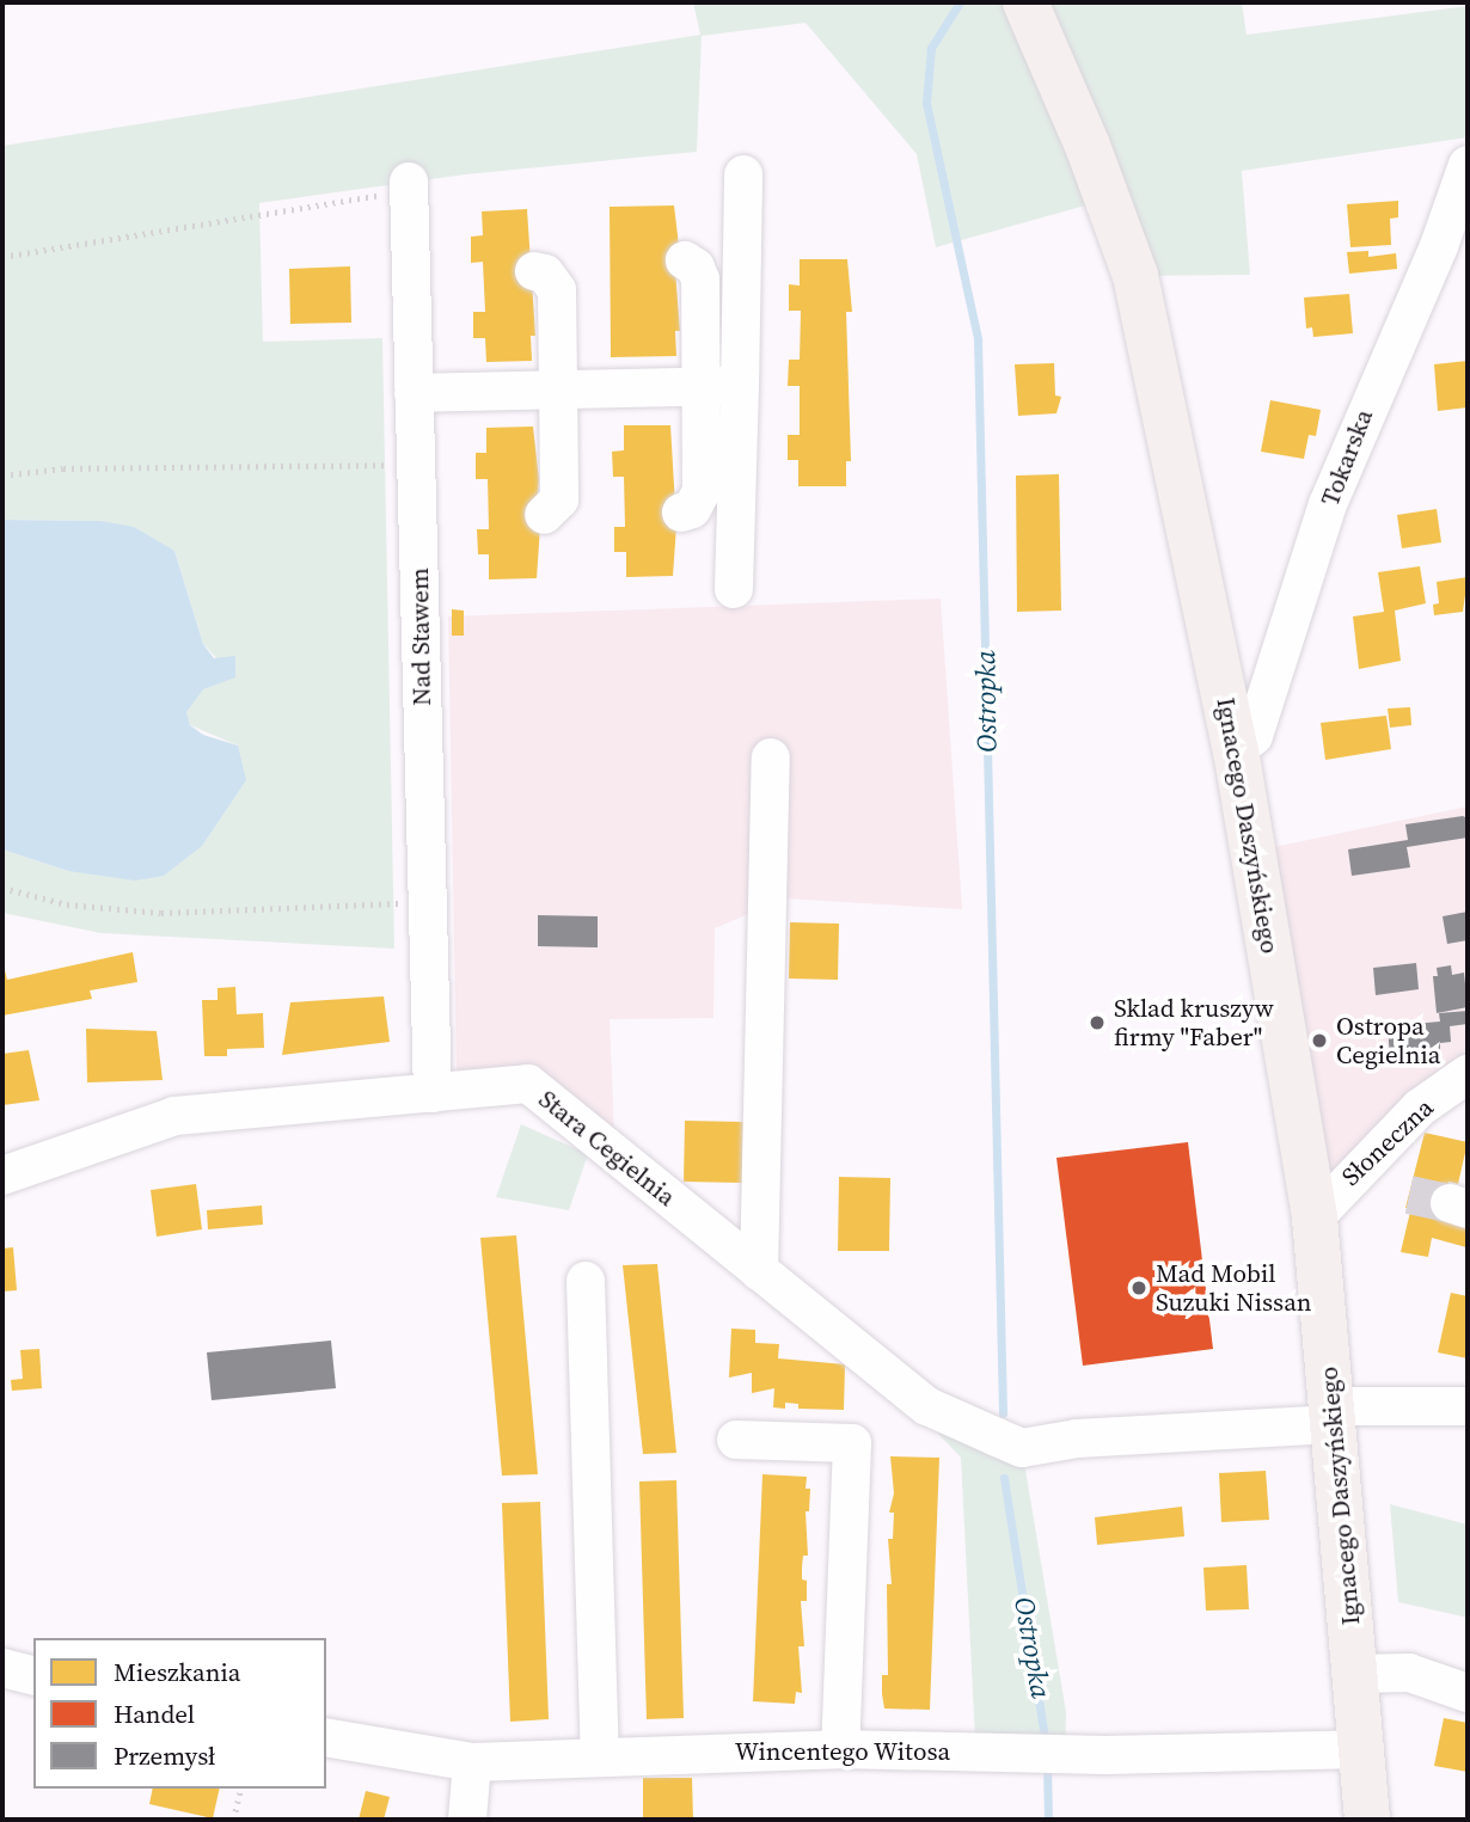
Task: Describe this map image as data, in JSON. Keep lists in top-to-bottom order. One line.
{"streets":{"main road":["Ignacego Daszyńskiego"],"street":["Tokarska","Nad Stawem","Słoneczna","Stara Cegielnia","Wincentego Witosa"]},"crossings":[["Tokarska","Ignacego Daszyńskiego"],["Nad Stawem","Stara Cegielnia"],["Ignacego Daszyńskiego","Słoneczna"],["Ignacego Daszyńskiego","Stara Cegielnia"],["Ignacego Daszyńskiego","Wincentego Witosa"]],"water":["Ostropka"],"places":["Sklad kruszyw firmy \"Faber\"","Ostropa Cegielnia","Mad Mobil Suzuki Nissan"],"legend":["Mieszkania","Handel","Przemysł"]}
